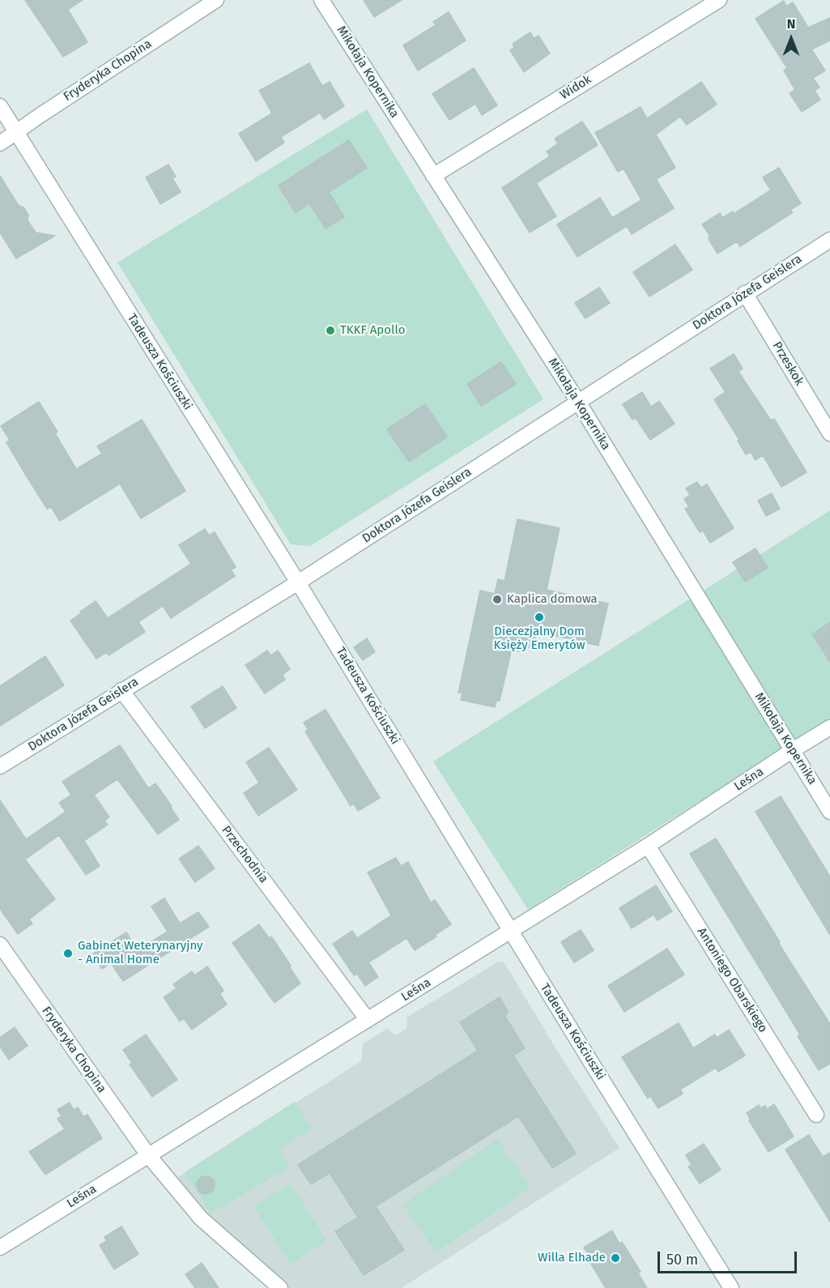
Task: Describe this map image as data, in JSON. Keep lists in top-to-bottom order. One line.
{"streets":{"street":["Fryderyka Chopina","Mikołaja Kopernika","Widok","Doktora Józefa Geislera","Tadeusza Kościuszki","Przeskok","Leśna","Przechodnia","Antoniego Obarskiego"]},"crossings":[["Fryderyka Chopina","Tadeusza Kościuszki"],["Fryderyka Chopina","Leśna"],["Mikołaja Kopernika","Widok"],["Mikołaja Kopernika","Doktora Józefa Geislera"],["Mikołaja Kopernika","Leśna"],["Doktora Józefa Geislera","Tadeusza Kościuszki"],["Doktora Józefa Geislera","Przeskok"],["Doktora Józefa Geislera","Przechodnia"],["Tadeusza Kościuszki","Leśna"],["Leśna","Przechodnia"],["Leśna","Antoniego Obarskiego"]],"places":["TKKF Apollo","Kaplica domowa","Diecezjalny Dom Księży Emerytów","Gabinet Weterynaryjny - Animal Home","Willa Elhade"],"scale_bar":"50 m","north":"top"}
